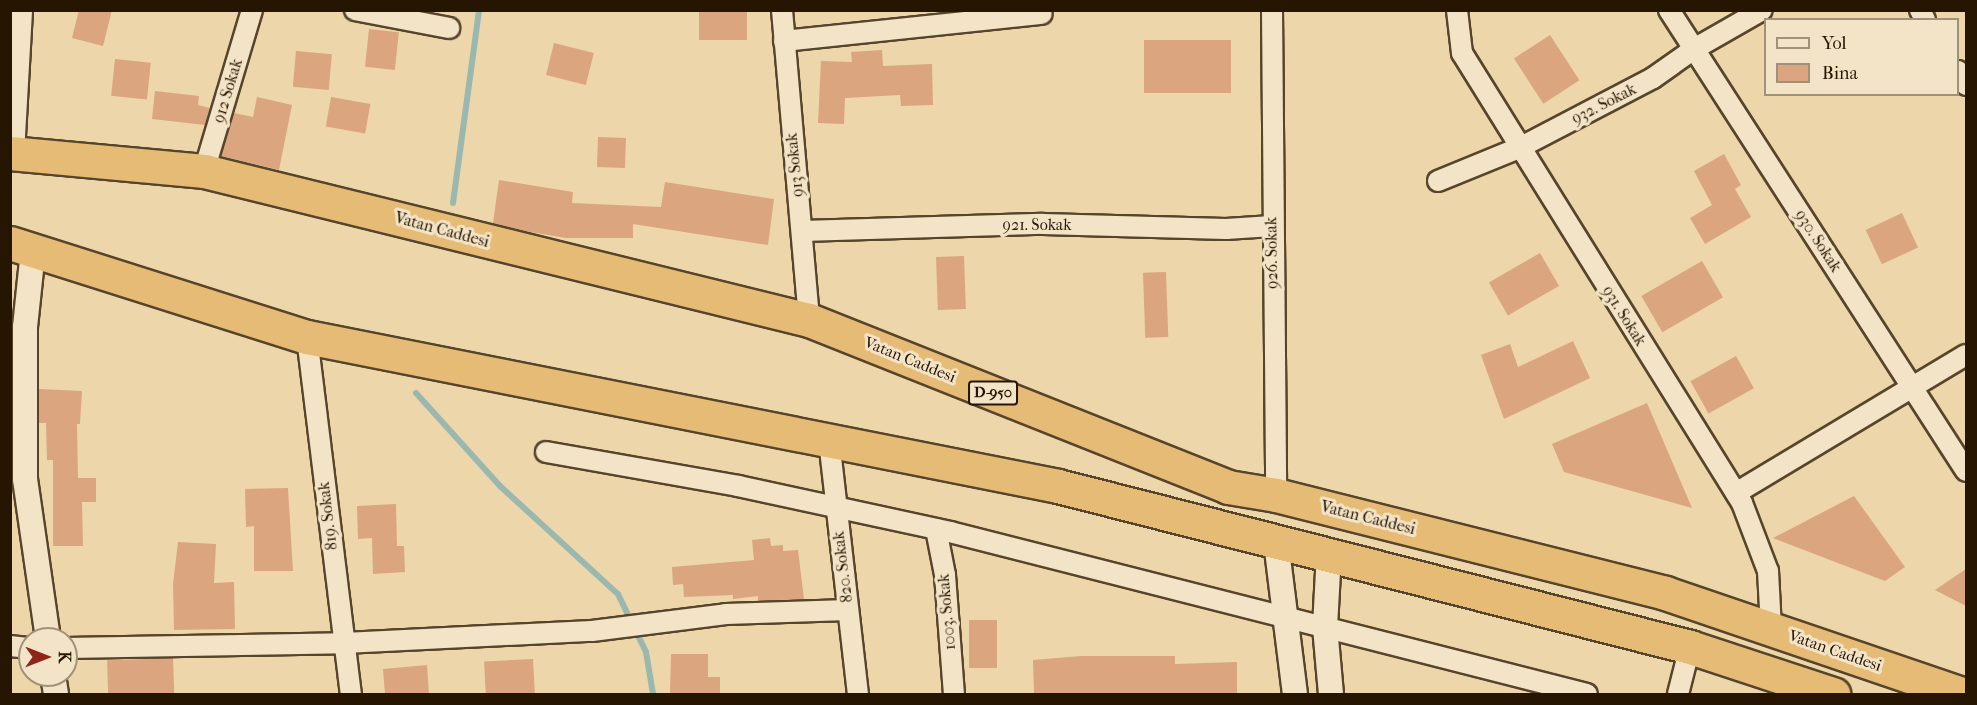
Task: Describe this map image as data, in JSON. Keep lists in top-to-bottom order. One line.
{"streets":{"highway":["Vatan Caddesi","D-950"],"street":["912 Sokak","932. Sokak","913 Sokak","921. Sokak","930. Sokak","926. Sokak","931. Sokak","819. Sokak","820. Sokak","1003. Sokak"]},"crossings":[["912 Sokak","Vatan Caddesi"],["932. Sokak","930. Sokak"],["932. Sokak","931. Sokak"],["913 Sokak","921. Sokak"],["913 Sokak","Vatan Caddesi"],["921. Sokak","926. Sokak"],["Vatan Caddesi","926. Sokak"],["Vatan Caddesi","931. Sokak"]],"legend":["Yol","Bina"],"north":"right"}
